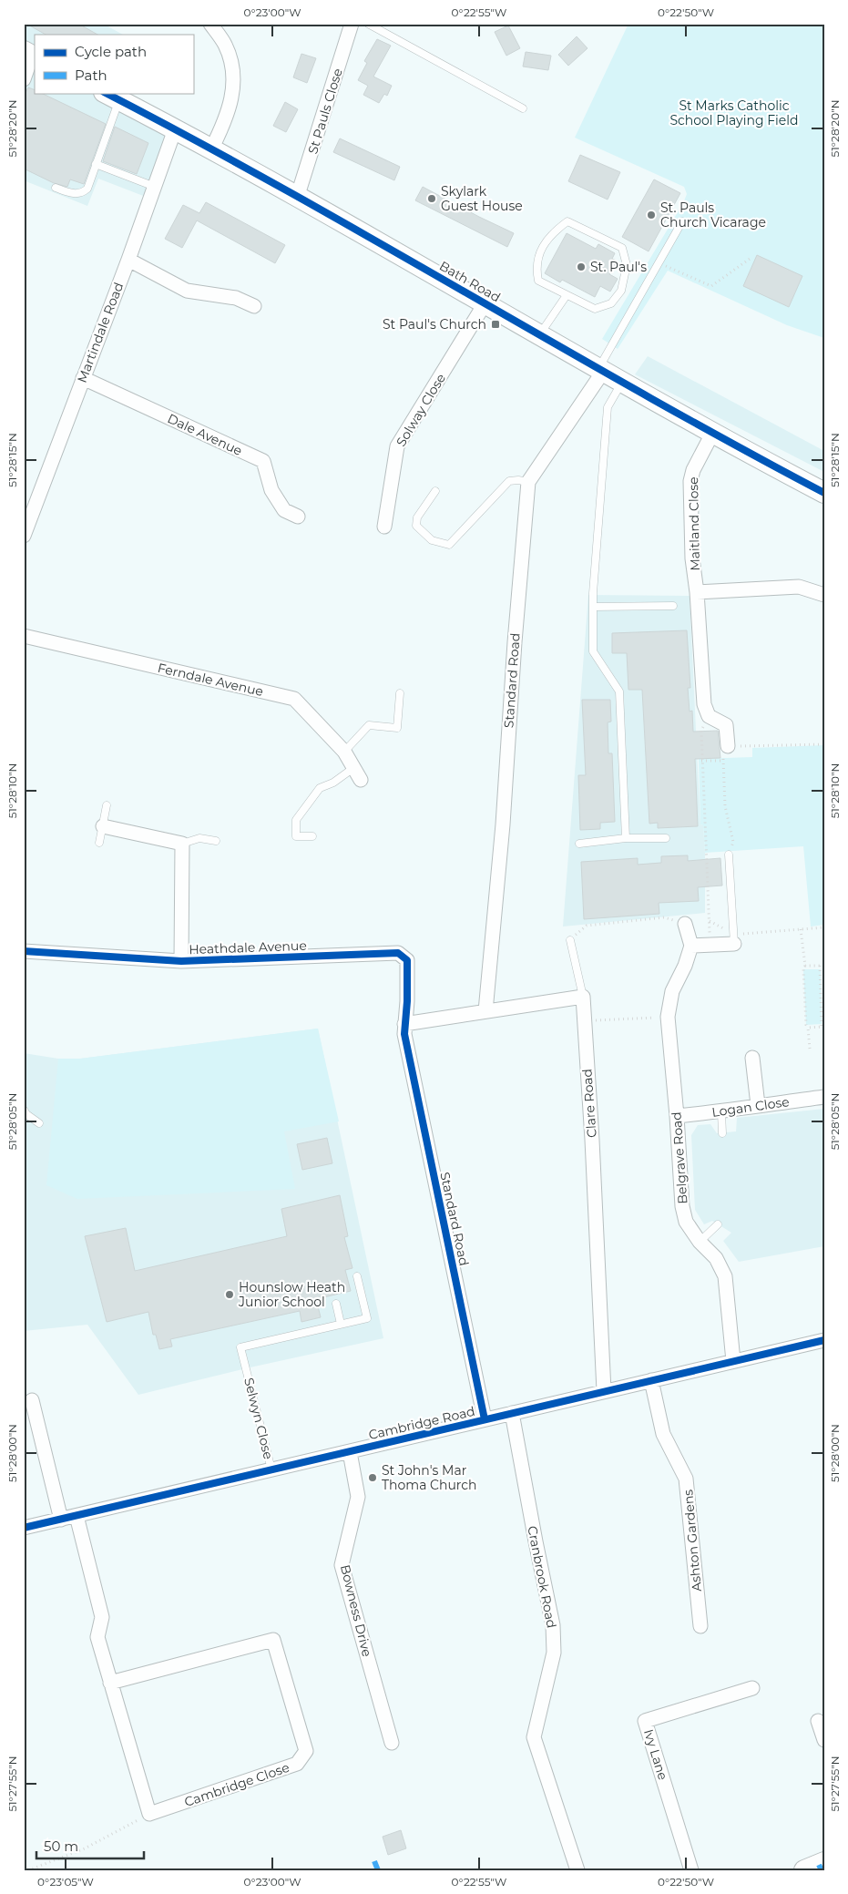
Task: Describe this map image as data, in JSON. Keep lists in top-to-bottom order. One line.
{"streets":{"main road":["Bath Road"],"street":["St Pauls Close","Martindale Road","Solway Close","Dale Avenue","Maitland Close","Ferndale Avenue","Standard Road","Heathdale Avenue","Clare Road","Logan Close","Belgrave Road","Cambridge Road","Ashton Gardens","Cranbrook Road","Bowness Drive","Ivy Lane","Cambridge Close"],"lane":["Selwyn Close"]},"crossings":[["St Pauls Close","Bath Road"],["Bath Road","Martindale Road"],["Bath Road","Solway Close"],["Bath Road","Maitland Close"],["Bath Road","Standard Road"],["Martindale Road","Dale Avenue"],["Standard Road","Heathdale Avenue"],["Standard Road","Cambridge Road"],["Clare Road","Cambridge Road"],["Logan Close","Belgrave Road"],["Belgrave Road","Cambridge Road"],["Selwyn Close","Cambridge Road"],["Cambridge Road","Ashton Gardens"],["Cambridge Road","Cranbrook Road"],["Cambridge Road","Bowness Drive"]],"parks":["St Marks Catholic School Playing Field"],"places":{"other":["Skylark Guest House","St. Pauls Church Vicarage","St. Paul's","Hounslow Heath Junior School","St John's Mar Thoma Church"],"transit":["St Paul's Church"]},"legend":["Cycle path","Path"],"scale_bar":"50 m","coordinates":["0°23'00\"W","0°22'55\"W","0°22'50\"W","51°28'20\"N","51°28'15\"N","51°28'10\"N","51°28'05\"N","51°28'00\"N","51°27'55\"N","0°23'05\"W"]}
